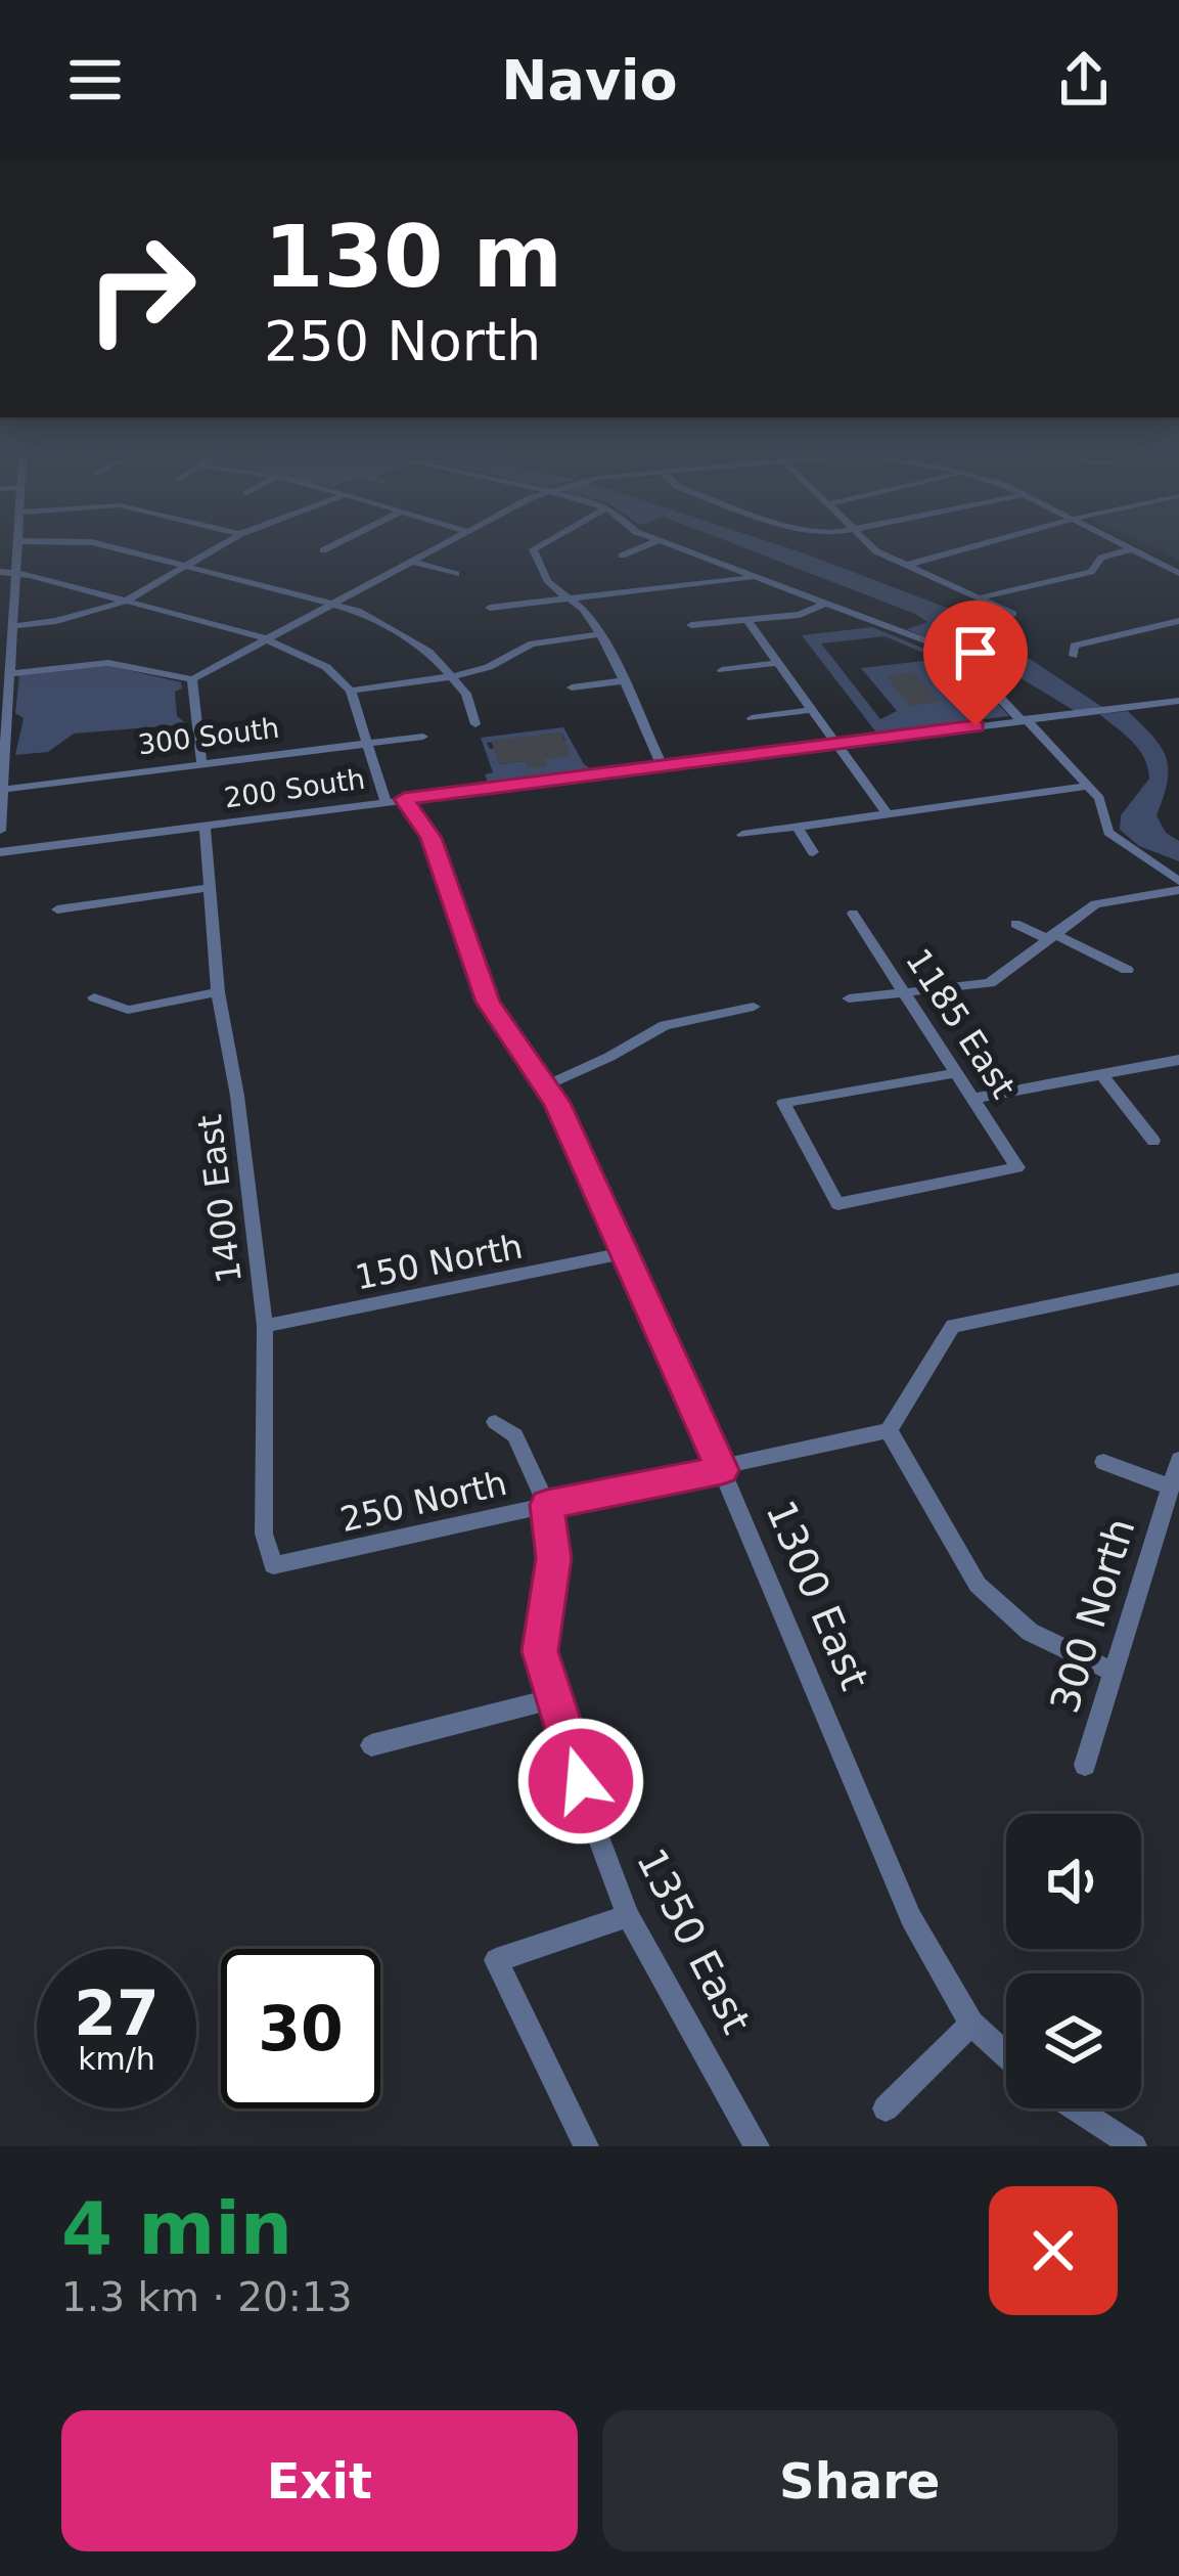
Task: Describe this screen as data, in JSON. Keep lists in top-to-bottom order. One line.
{"streets":{"street":["300 South","200 South","1185 East","1400 East","150 North","250 North","1300 East","300 North","1350 East"]},"crossings":[["200 South","1400 East"],["200 South","1300 East"],["1400 East","150 North"],["1400 East","250 North"],["150 North","1300 East"],["250 North","1300 East"],["250 North","1350 East"]],"page":{"header":"Navio","turn":["130 m","250 North"],"speed":"27 km/h","limit":"30","heading":["4 min","1.3 km · 20:13"],"buttons":["Exit","Share"]}}
